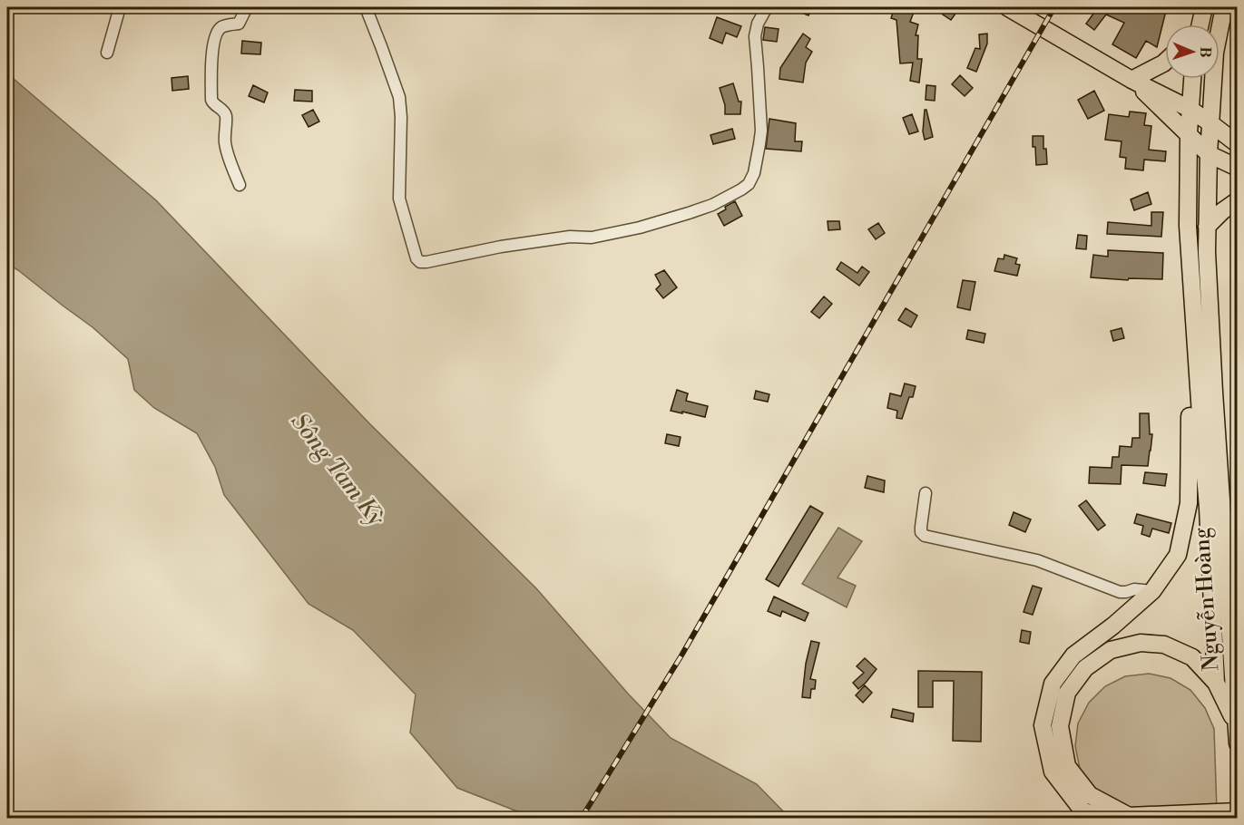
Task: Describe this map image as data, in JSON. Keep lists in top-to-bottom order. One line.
{"streets":{"highway":["Nguyễn Hoàng"]},"water":["Sông Tam Kỳ"],"north":"right"}
